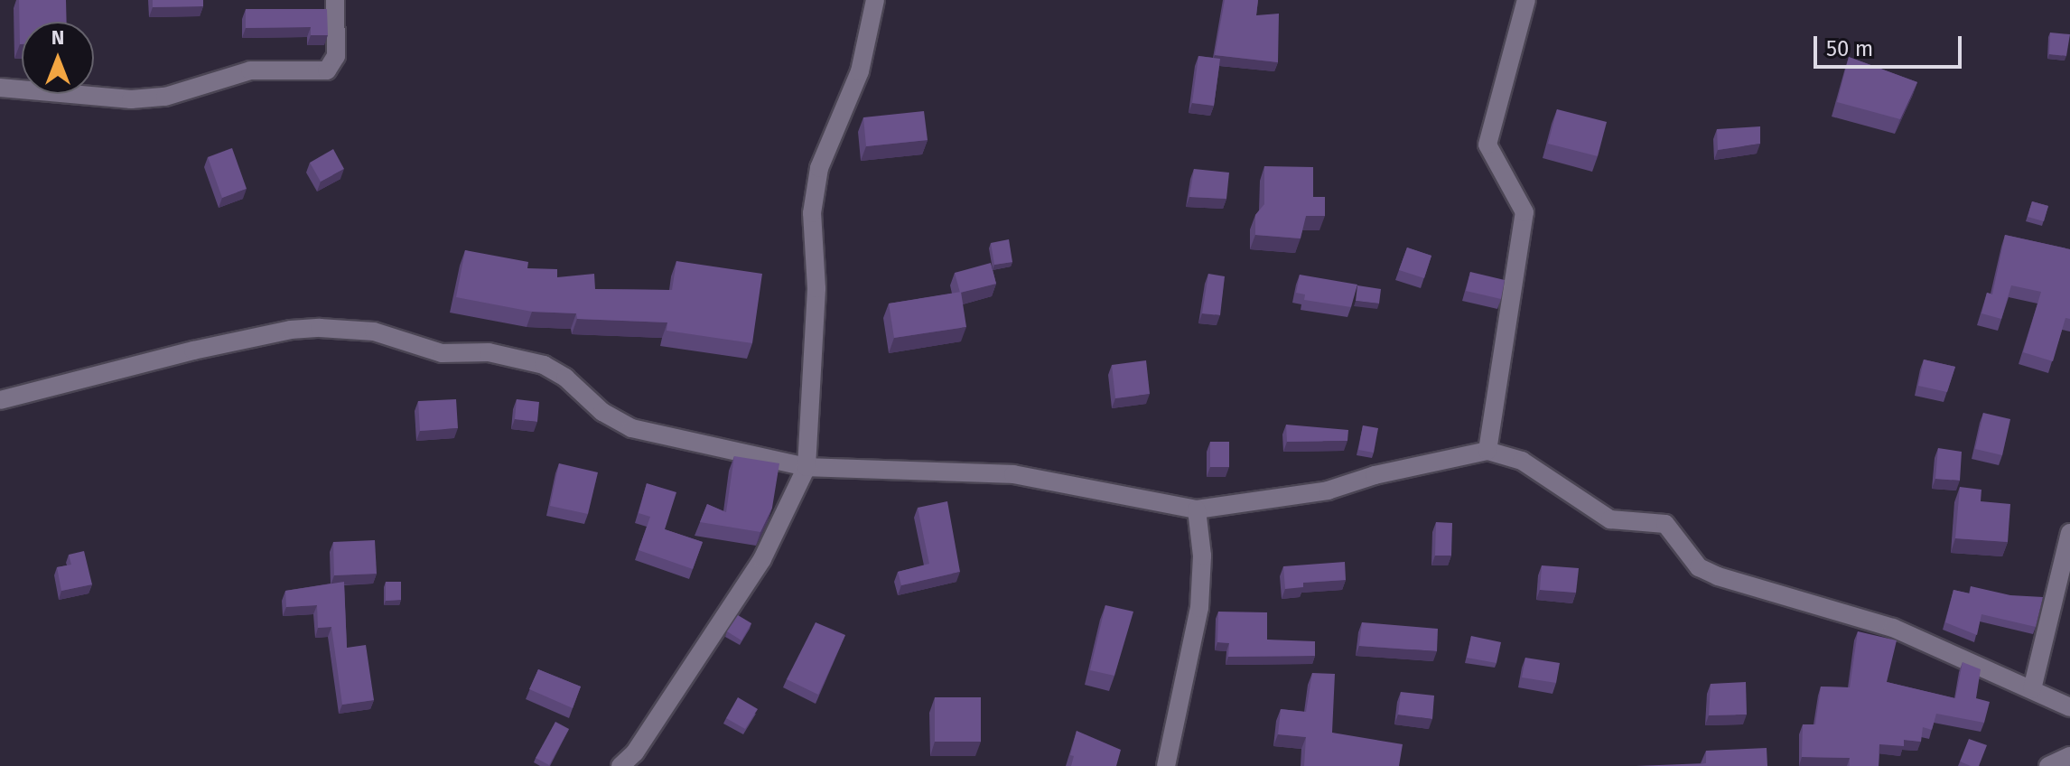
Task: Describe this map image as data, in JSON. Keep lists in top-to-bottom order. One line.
{"scale_bar":"50 m","north":"top"}
